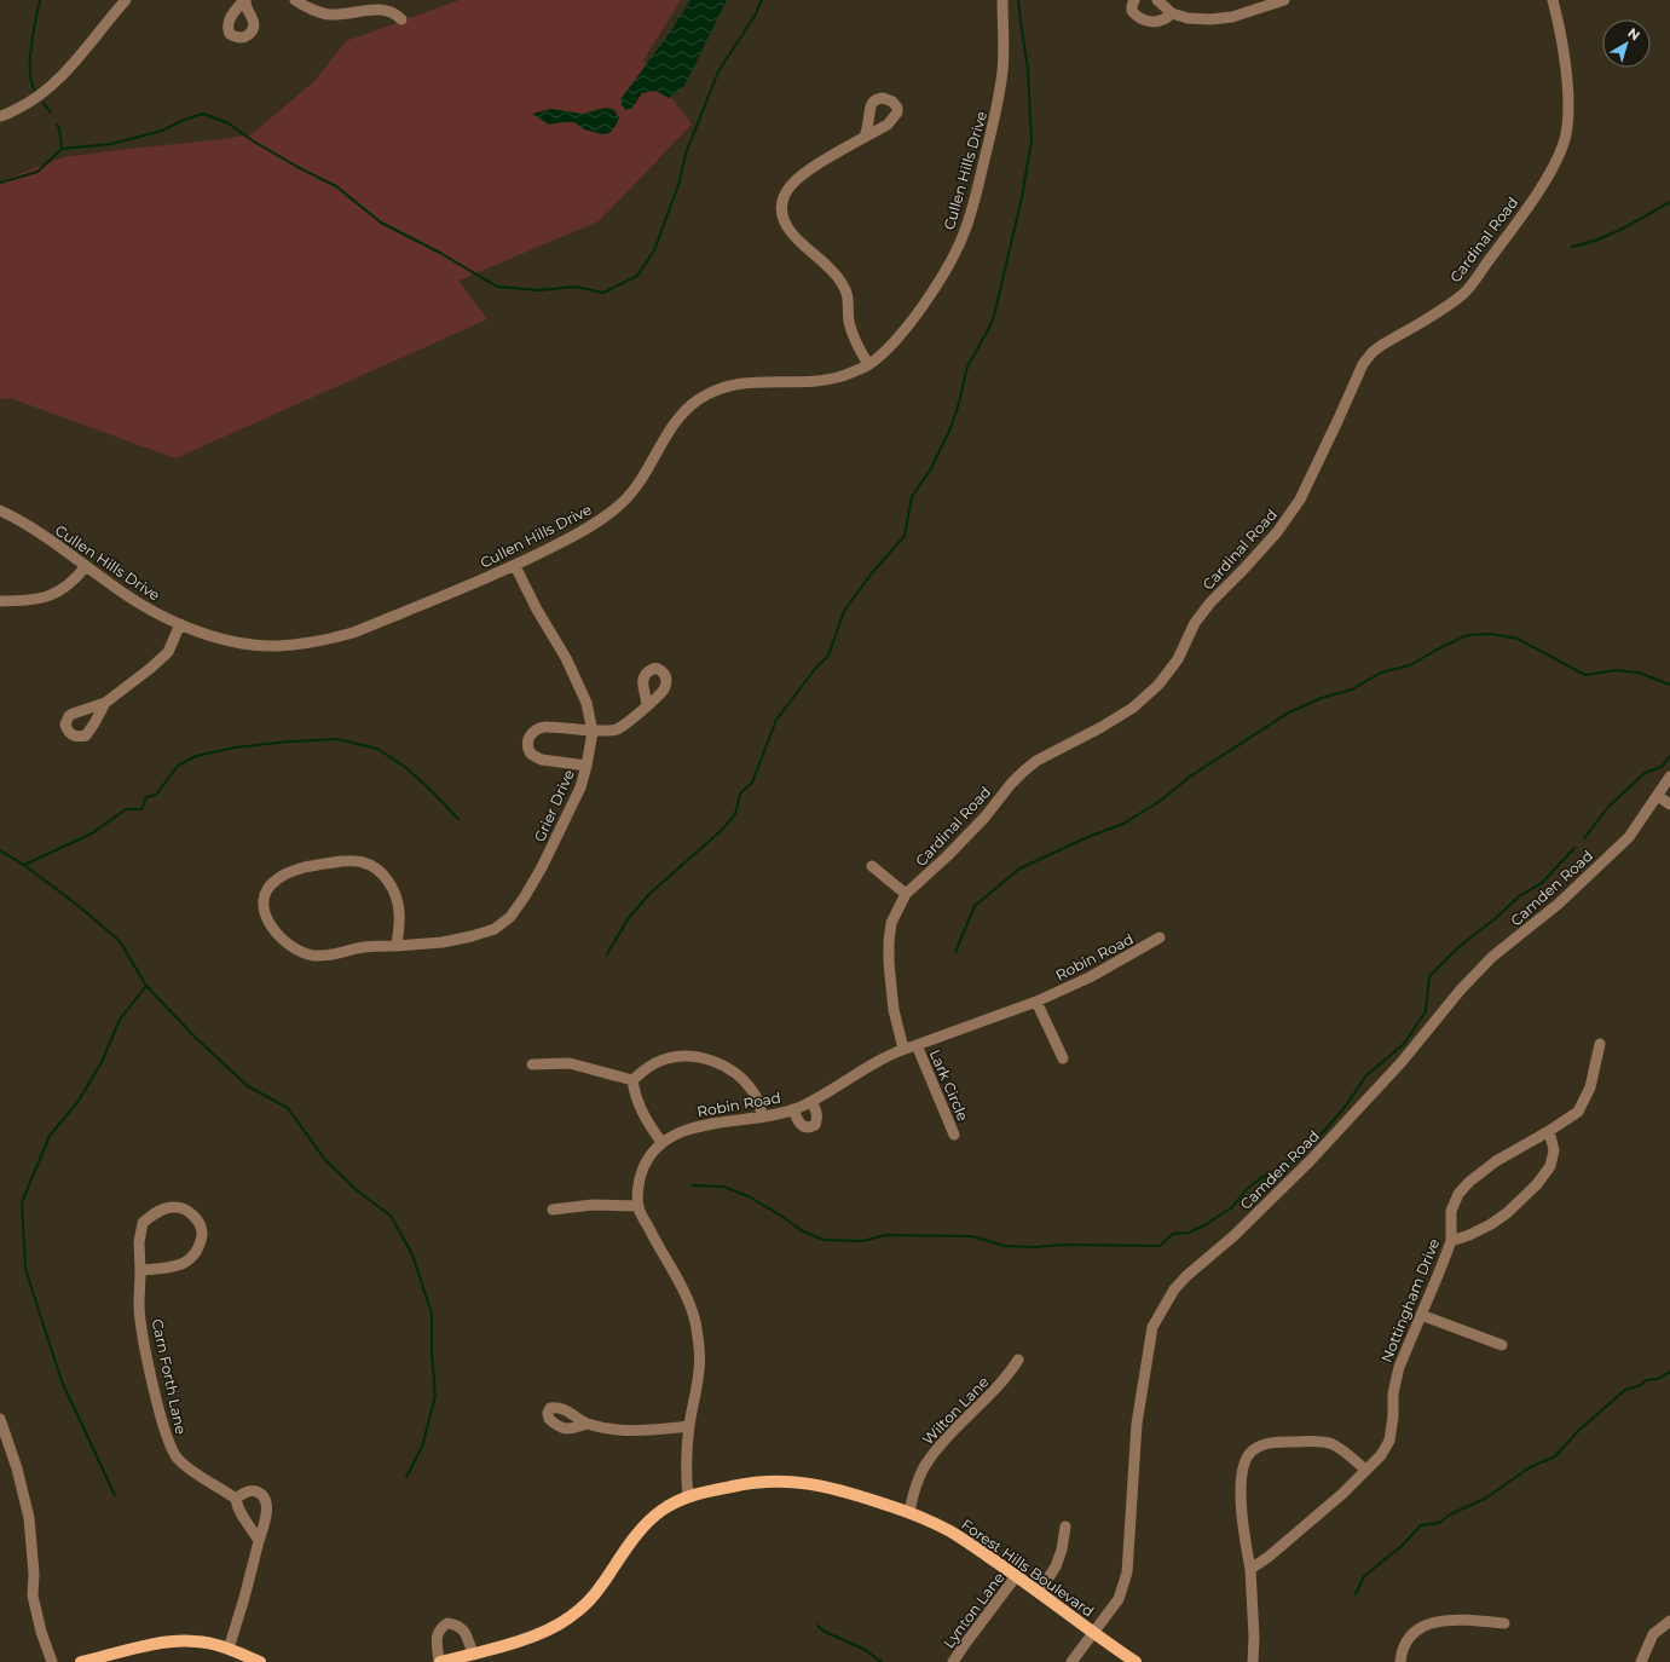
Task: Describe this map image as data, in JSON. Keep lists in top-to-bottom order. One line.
{"streets":{"main road":["Forest Hills Boulevard"],"street":["Cullen Hills Drive","Cardinal Road","Grier Drive","Camden Road","Robin Road","Lark Circle","Nottingham Drive","Carn Forth Lane","Wilton Lane","Lynton Lane"]},"crossings":[["Cullen Hills Drive","Grier Drive"],["Cardinal Road","Robin Road"],["Camden Road","Forest Hills Boulevard"],["Robin Road","Lark Circle"],["Wilton Lane","Forest Hills Boulevard"],["Forest Hills Boulevard","Lynton Lane"]],"north":"top right"}
